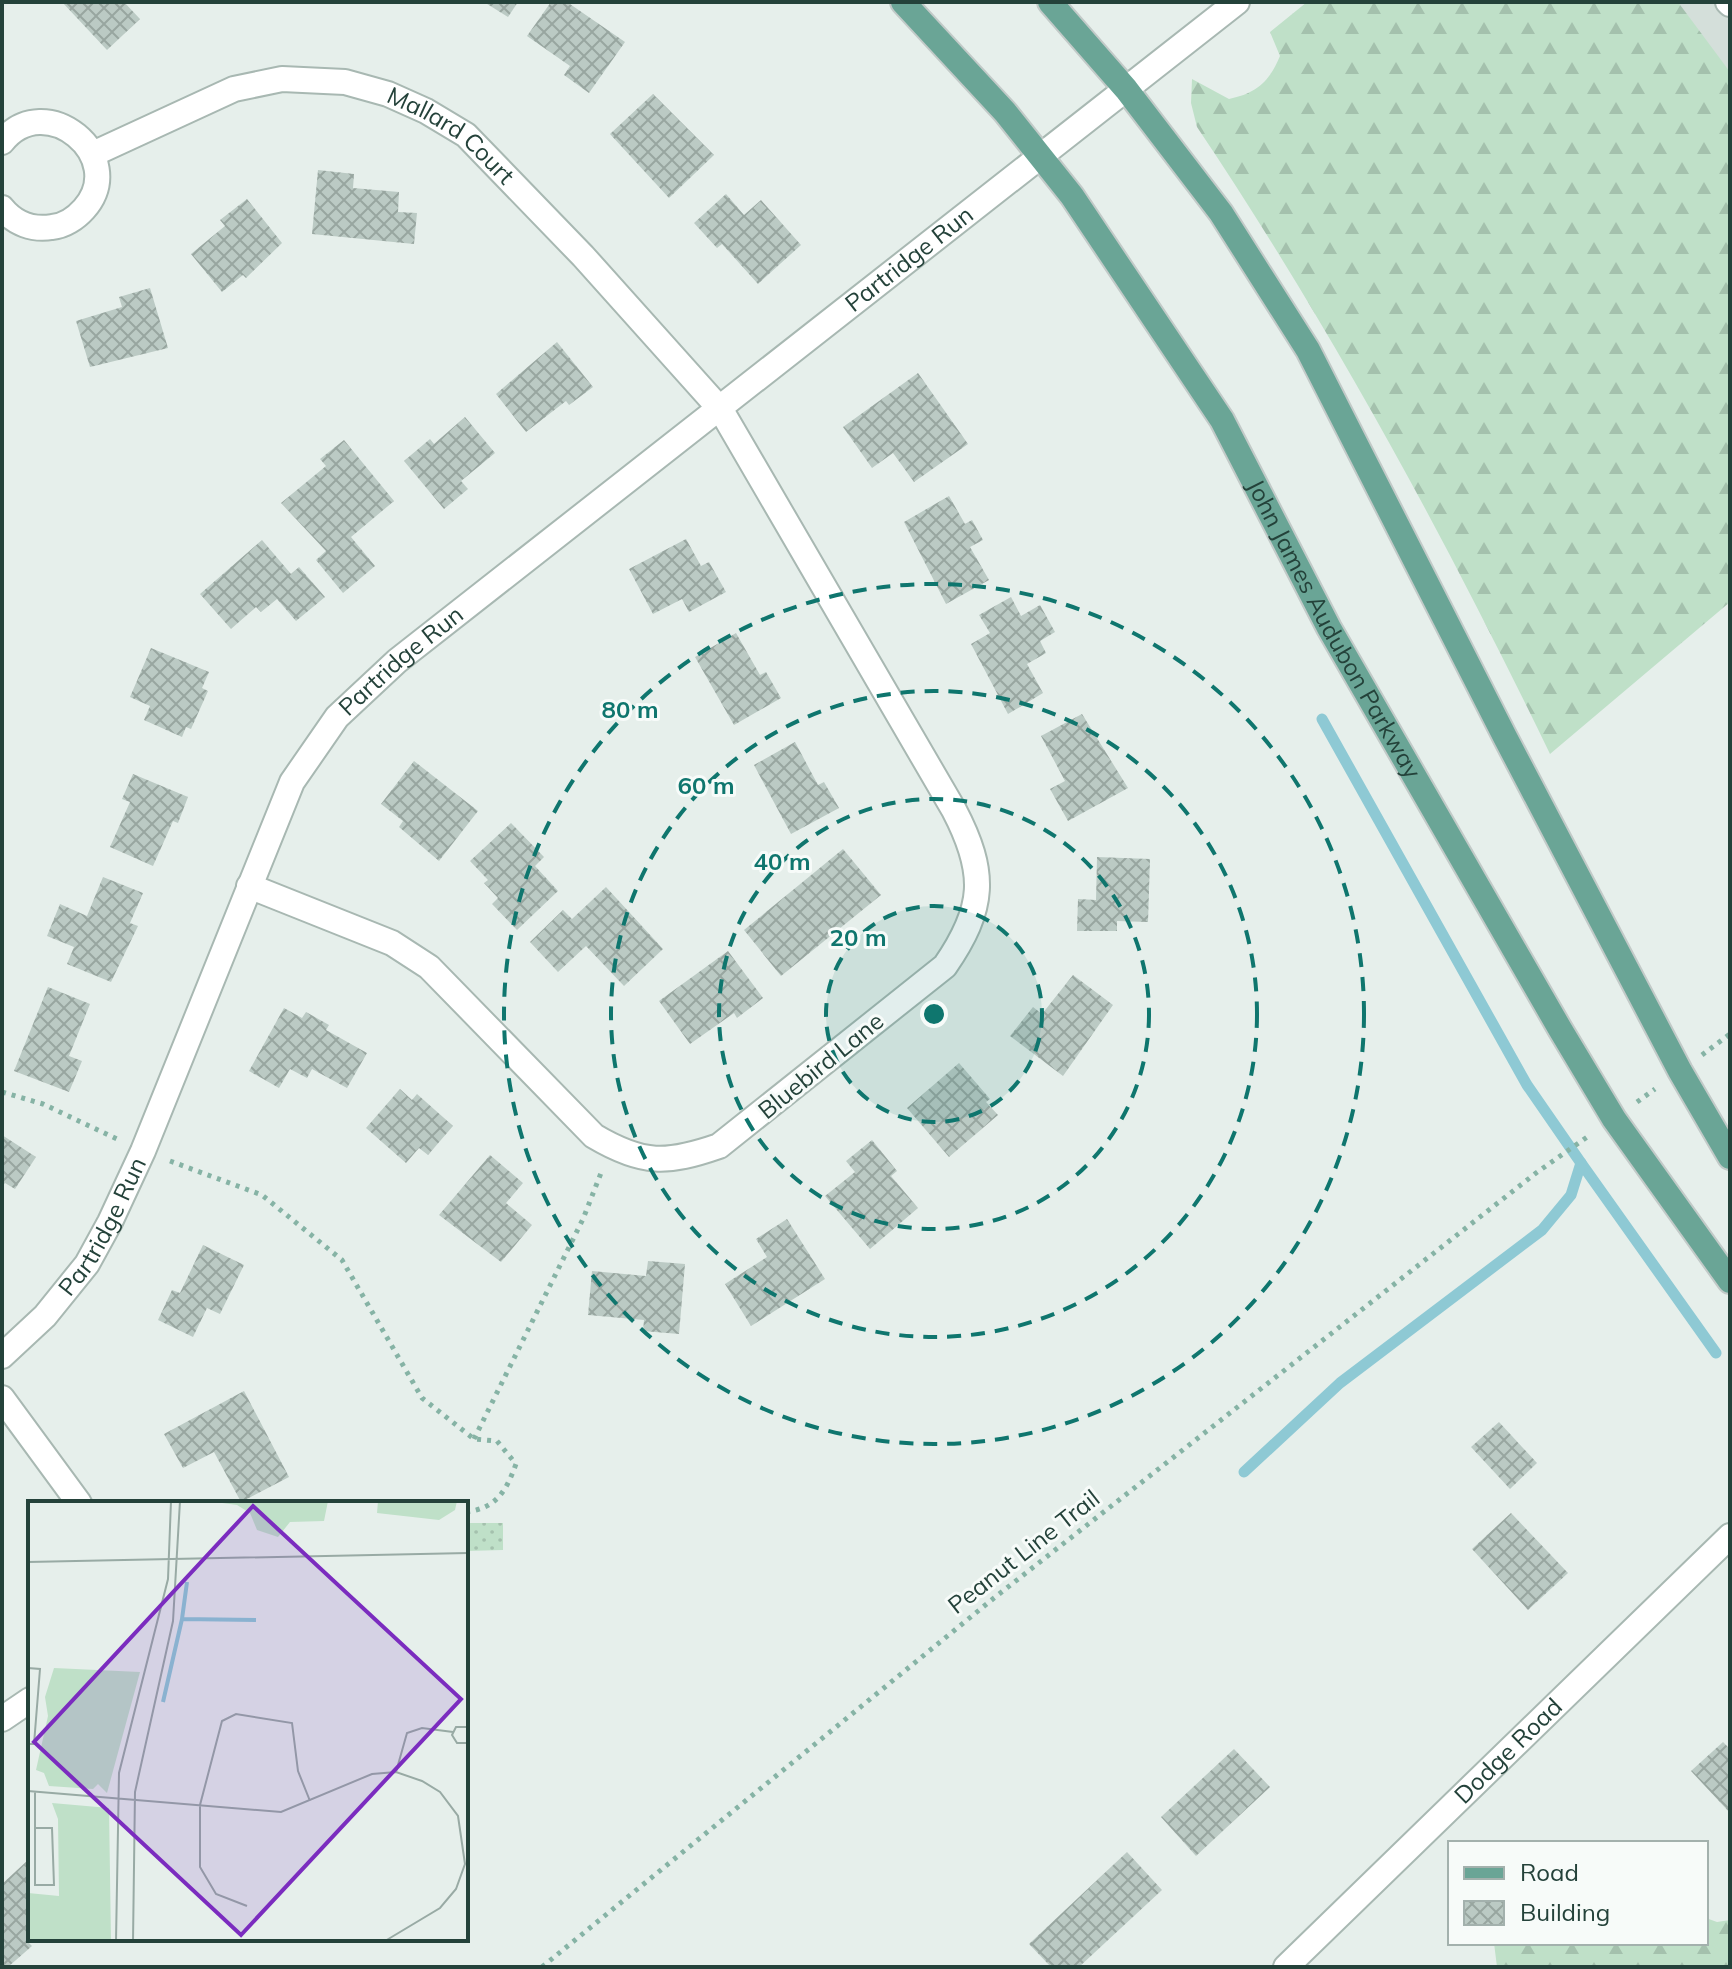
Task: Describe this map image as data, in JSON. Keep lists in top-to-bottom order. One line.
{"streets":{"main road":["John James Audubon Parkway"],"street":["Mallard Court","Partridge Run","Bluebird Lane","Dodge Road"],"path":["Peanut Line Trail"]},"crossings":[["Mallard Court","Partridge Run"],["Mallard Court","Bluebird Lane"],["Partridge Run","John James Audubon Parkway"],["Partridge Run","Bluebird Lane"]],"legend":["Road","Building"],"rings":["80 m","60 m","40 m","20 m"]}
